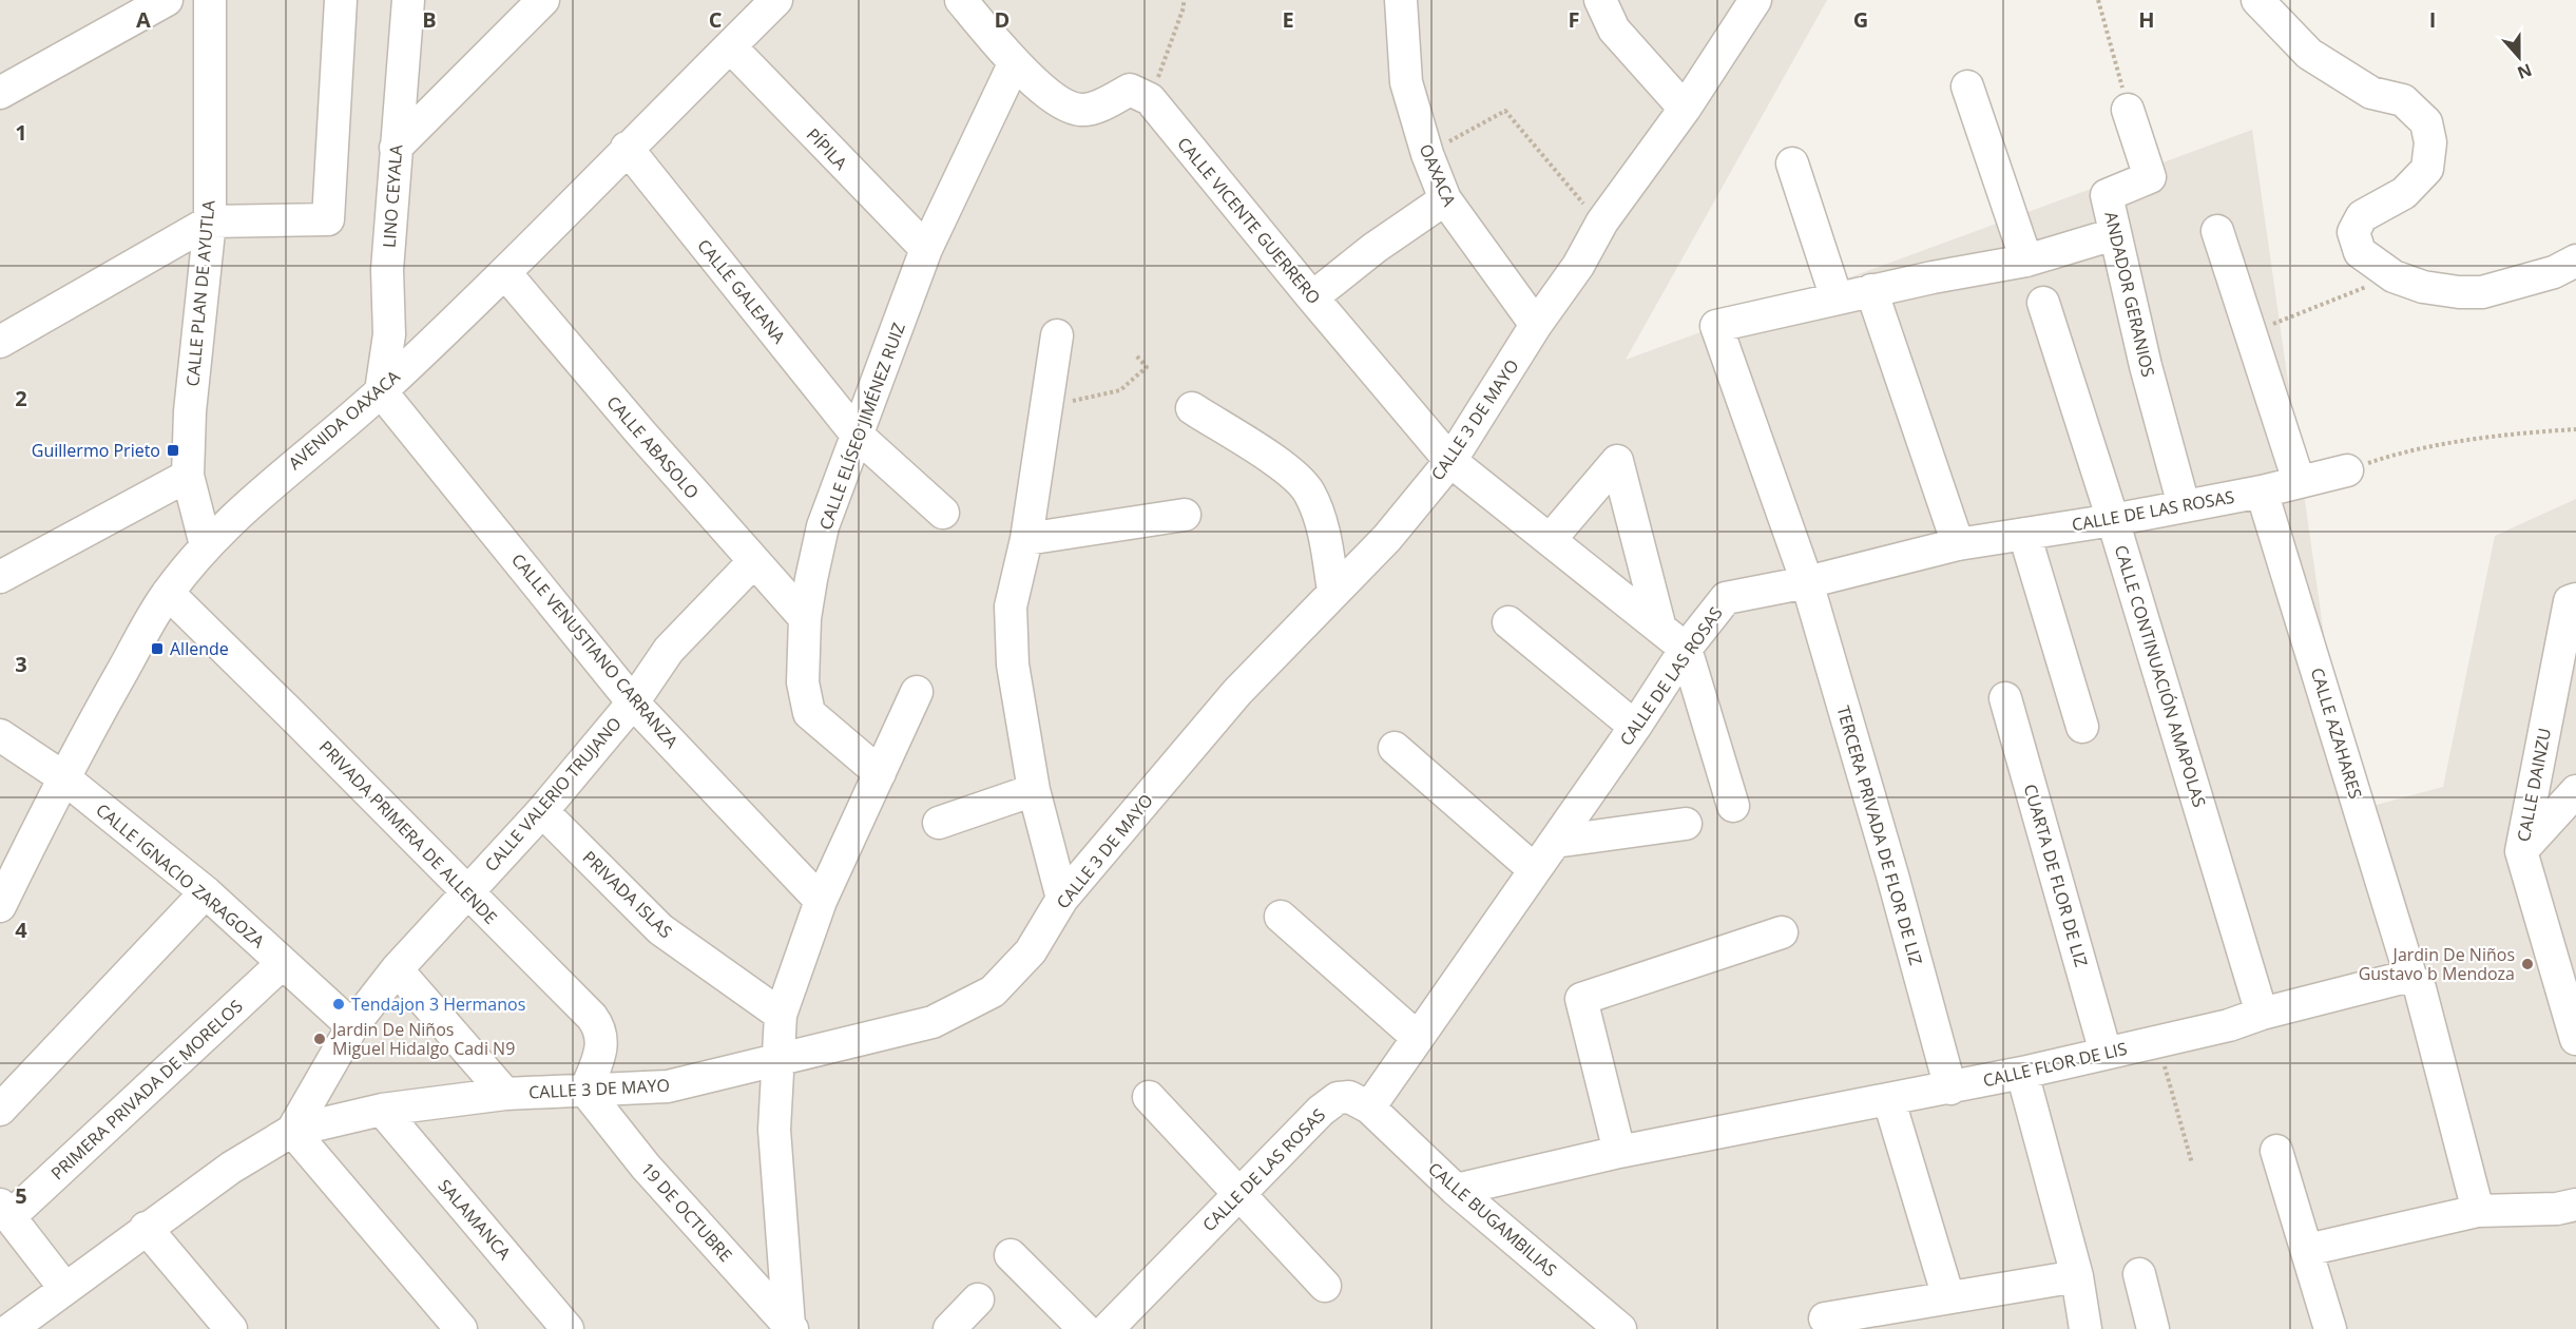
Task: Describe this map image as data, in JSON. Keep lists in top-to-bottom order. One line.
{"streets":{"street":["PÍPILA","OAXACA","LINO CEYALA","CALLE VICENTE GUERRERO","CALLE GALEANA","CALLE PLAN DE AYUTLA","ANDADOR GERANIOS","AVENIDA OAXACA","CALLE 3 DE MAYO","CALLE ELÍSEO JIMÉNEZ RUIZ","CALLE ABASOLO","CALLE DE LAS ROSAS","CALLE VENUSTIANO CARRANZA","CALLE CONTINUACIÓN AMAPOLAS","CALLE AZAHARES","CALLE DAINZU","CALLE VALERIO TRUJANO","PRIVADA PRIMERA DE ALLENDE","TERCERA PRIVADA DE FLOR DE LIZ","CALLE IGNACIO ZARAGOZA","CUARTA DE FLOR DE LIZ","PRIVADA ISLAS","CALLE FLOR DE LIS","PRIMERA PRIVADA DE MORELOS","19 DE OCTUBRE","SALAMANCA","CALLE BUGAMBILIAS"]},"crossings":[["PÍPILA","AVENIDA OAXACA"],["PÍPILA","CALLE ELÍSEO JIMÉNEZ RUIZ"],["OAXACA","CALLE 3 DE MAYO"],["LINO CEYALA","AVENIDA OAXACA"],["LINO CEYALA","CALLE VENUSTIANO CARRANZA"],["CALLE VICENTE GUERRERO","CALLE 3 DE MAYO"],["CALLE VICENTE GUERRERO","CALLE DE LAS ROSAS"],["CALLE GALEANA","AVENIDA OAXACA"],["CALLE GALEANA","CALLE ELÍSEO JIMÉNEZ RUIZ"],["CALLE PLAN DE AYUTLA","AVENIDA OAXACA"],["ANDADOR GERANIOS","CALLE DE LAS ROSAS"],["AVENIDA OAXACA","CALLE ABASOLO"],["AVENIDA OAXACA","CALLE VENUSTIANO CARRANZA"],["AVENIDA OAXACA","PRIVADA PRIMERA DE ALLENDE"],["AVENIDA OAXACA","CALLE IGNACIO ZARAGOZA"],["CALLE 3 DE MAYO","CALLE VALERIO TRUJANO"],["CALLE 3 DE MAYO","PRIVADA PRIMERA DE ALLENDE"],["CALLE 3 DE MAYO","19 DE OCTUBRE"],["CALLE 3 DE MAYO","SALAMANCA"],["CALLE ELÍSEO JIMÉNEZ RUIZ","CALLE ABASOLO"],["CALLE ABASOLO","CALLE VALERIO TRUJANO"],["CALLE DE LAS ROSAS","CALLE CONTINUACIÓN AMAPOLAS"],["CALLE DE LAS ROSAS","CALLE AZAHARES"],["CALLE DE LAS ROSAS","TERCERA PRIVADA DE FLOR DE LIZ"],["CALLE DE LAS ROSAS","CALLE BUGAMBILIAS"],["CALLE VENUSTIANO CARRANZA","CALLE VALERIO TRUJANO"],["CALLE CONTINUACIÓN AMAPOLAS","CALLE FLOR DE LIS"],["CALLE AZAHARES","CALLE FLOR DE LIS"],["CALLE VALERIO TRUJANO","PRIVADA PRIMERA DE ALLENDE"],["CALLE VALERIO TRUJANO","CALLE IGNACIO ZARAGOZA"],["CALLE VALERIO TRUJANO","PRIVADA ISLAS"],["PRIVADA PRIMERA DE ALLENDE","19 DE OCTUBRE"],["TERCERA PRIVADA DE FLOR DE LIZ","CALLE FLOR DE LIS"],["CALLE IGNACIO ZARAGOZA","PRIMERA PRIVADA DE MORELOS"],["CUARTA DE FLOR DE LIZ","CALLE FLOR DE LIS"],["CALLE FLOR DE LIS","CALLE BUGAMBILIAS"]],"places":{"transit":["Guillermo Prieto","Allende"],"other":["Jardin De Niños Gustavo b Mendoza","Tendajon 3 Hermanos","Jardin De Niños Miguel Hidalgo Cadi N9"]},"north":"bottom","grid":{"columns":["A","B","C","D","E","F","G","H","I"],"rows":["1","2","3","4","5"]}}
